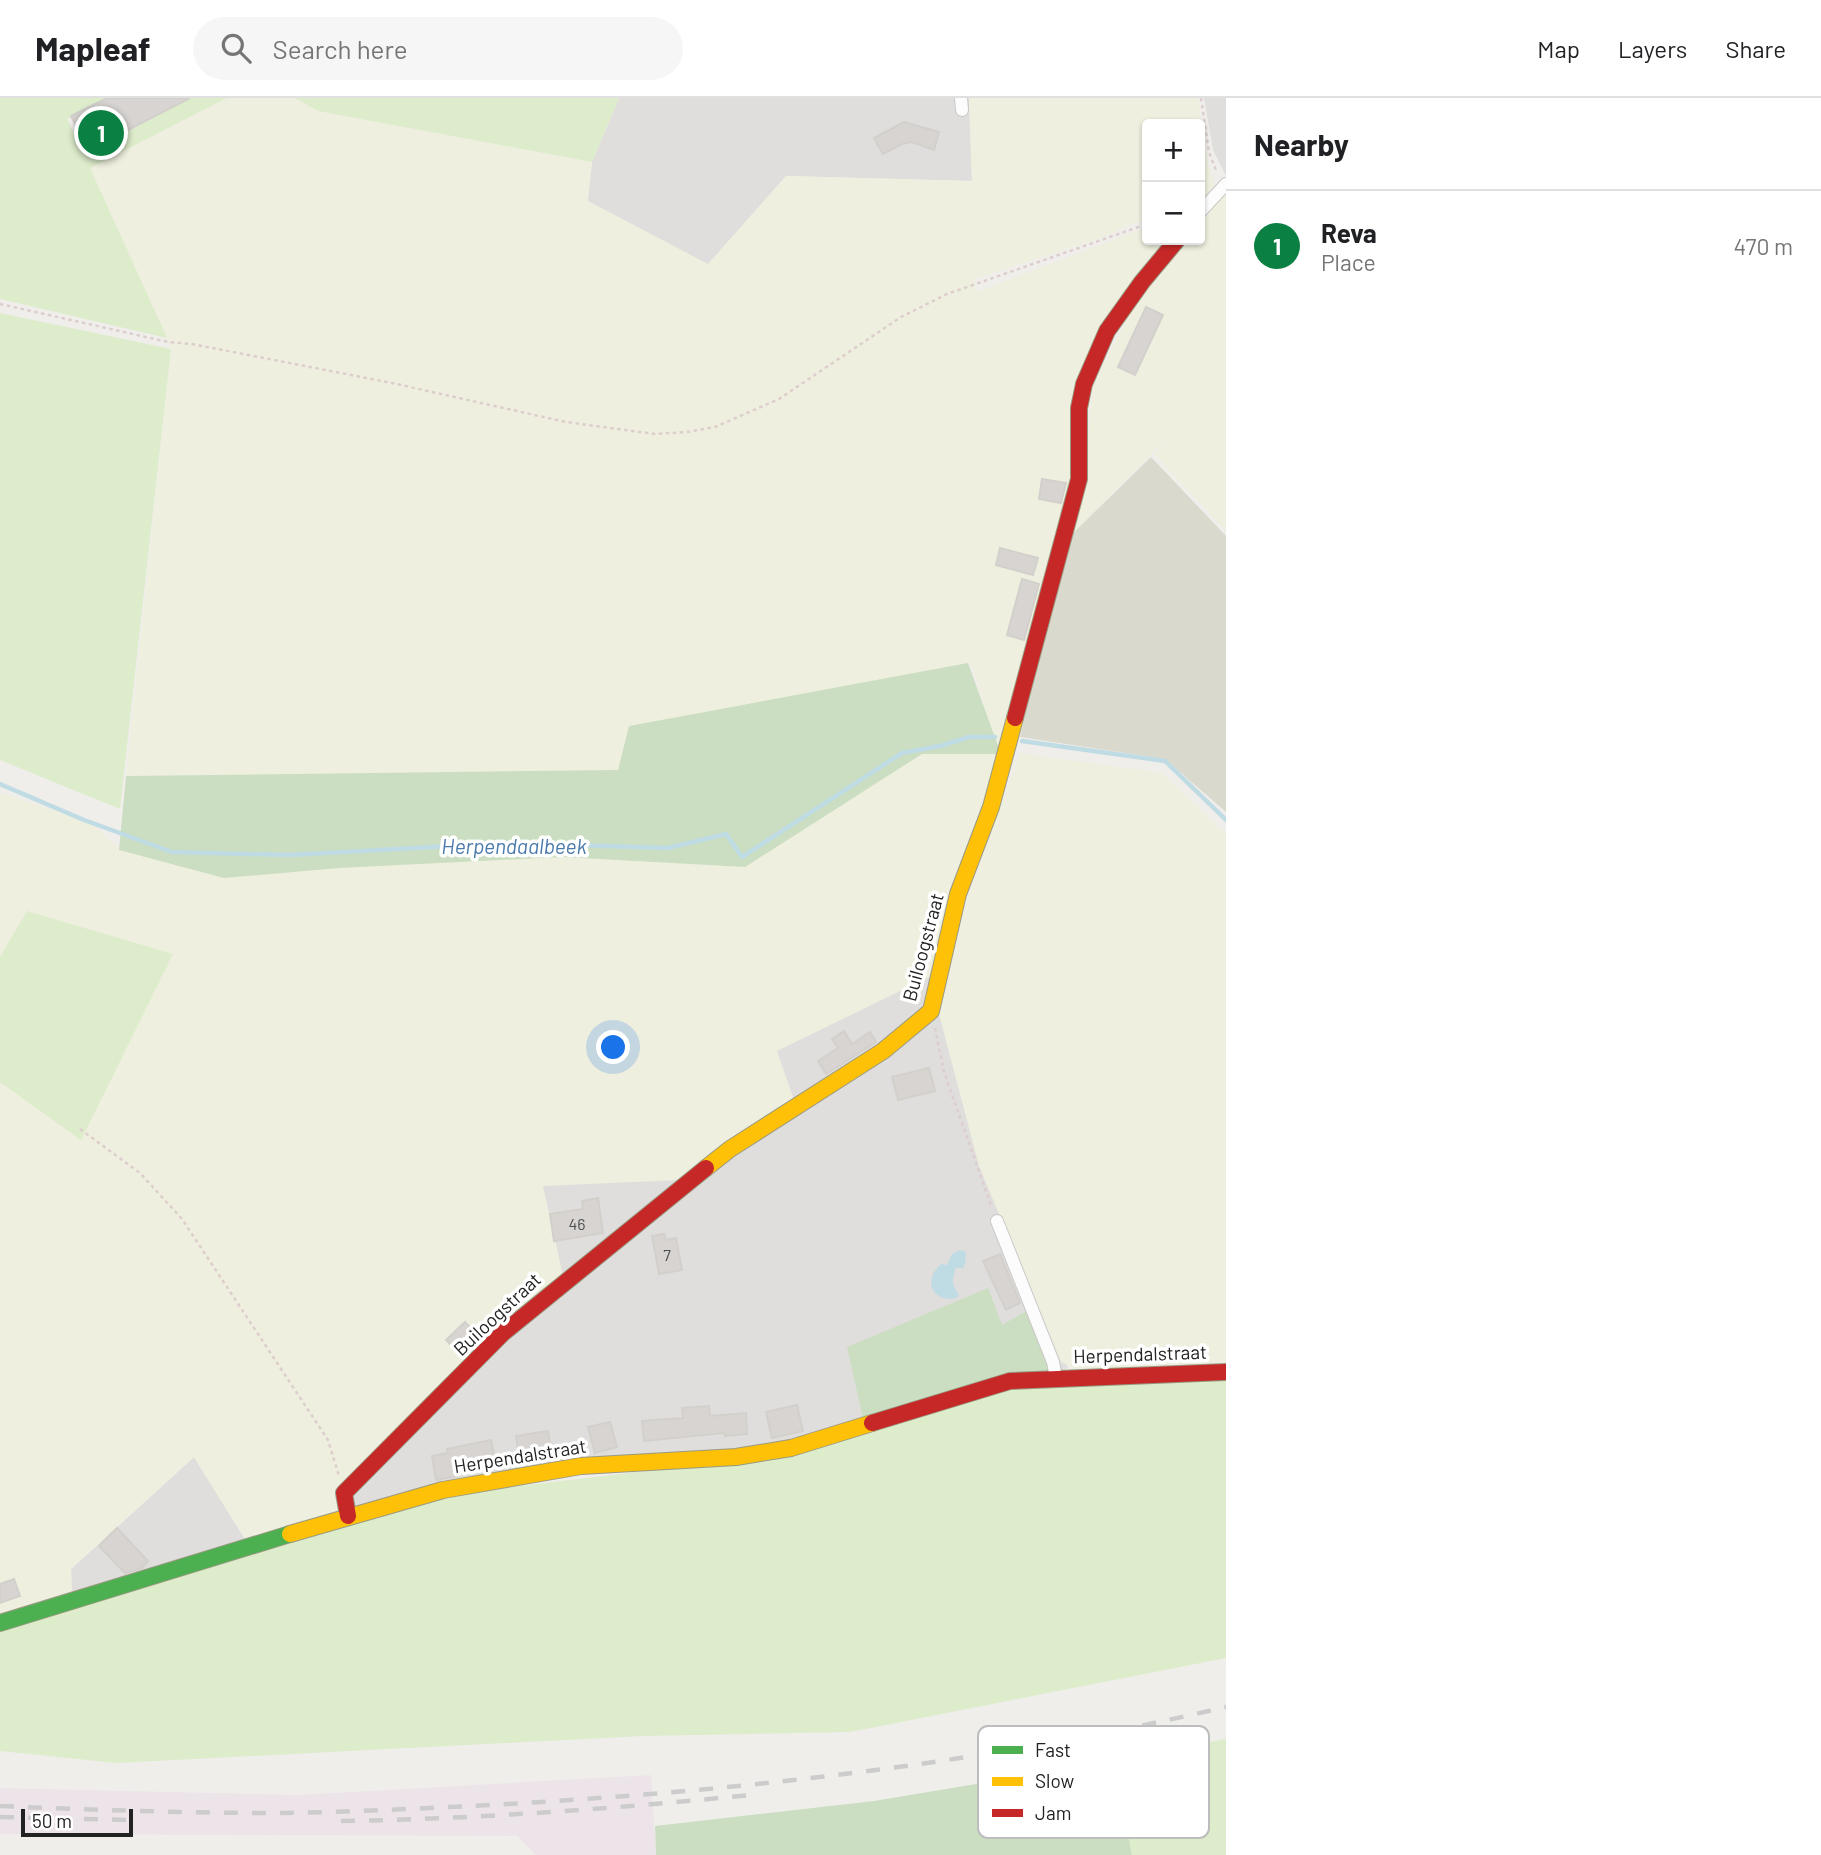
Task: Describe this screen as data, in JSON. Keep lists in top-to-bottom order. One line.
{"streets":{"street":["Builoogstraat","Herpendalstraat"]},"water":["Herpendaalbeek"],"house_numbers":["46","7"],"legend":["Fast","Slow","Jam"],"scale_bar":"50 m","page":{"header":"Mapleaf","search":"Search here","nav":["Map","Layers","Share"],"heading":"Nearby","pins":"1","map_buttons":["+","−"],"list":[{"mark":"1","name":"Reva","note":"Place","value":"470 m"}],"scale":"50 m"}}
